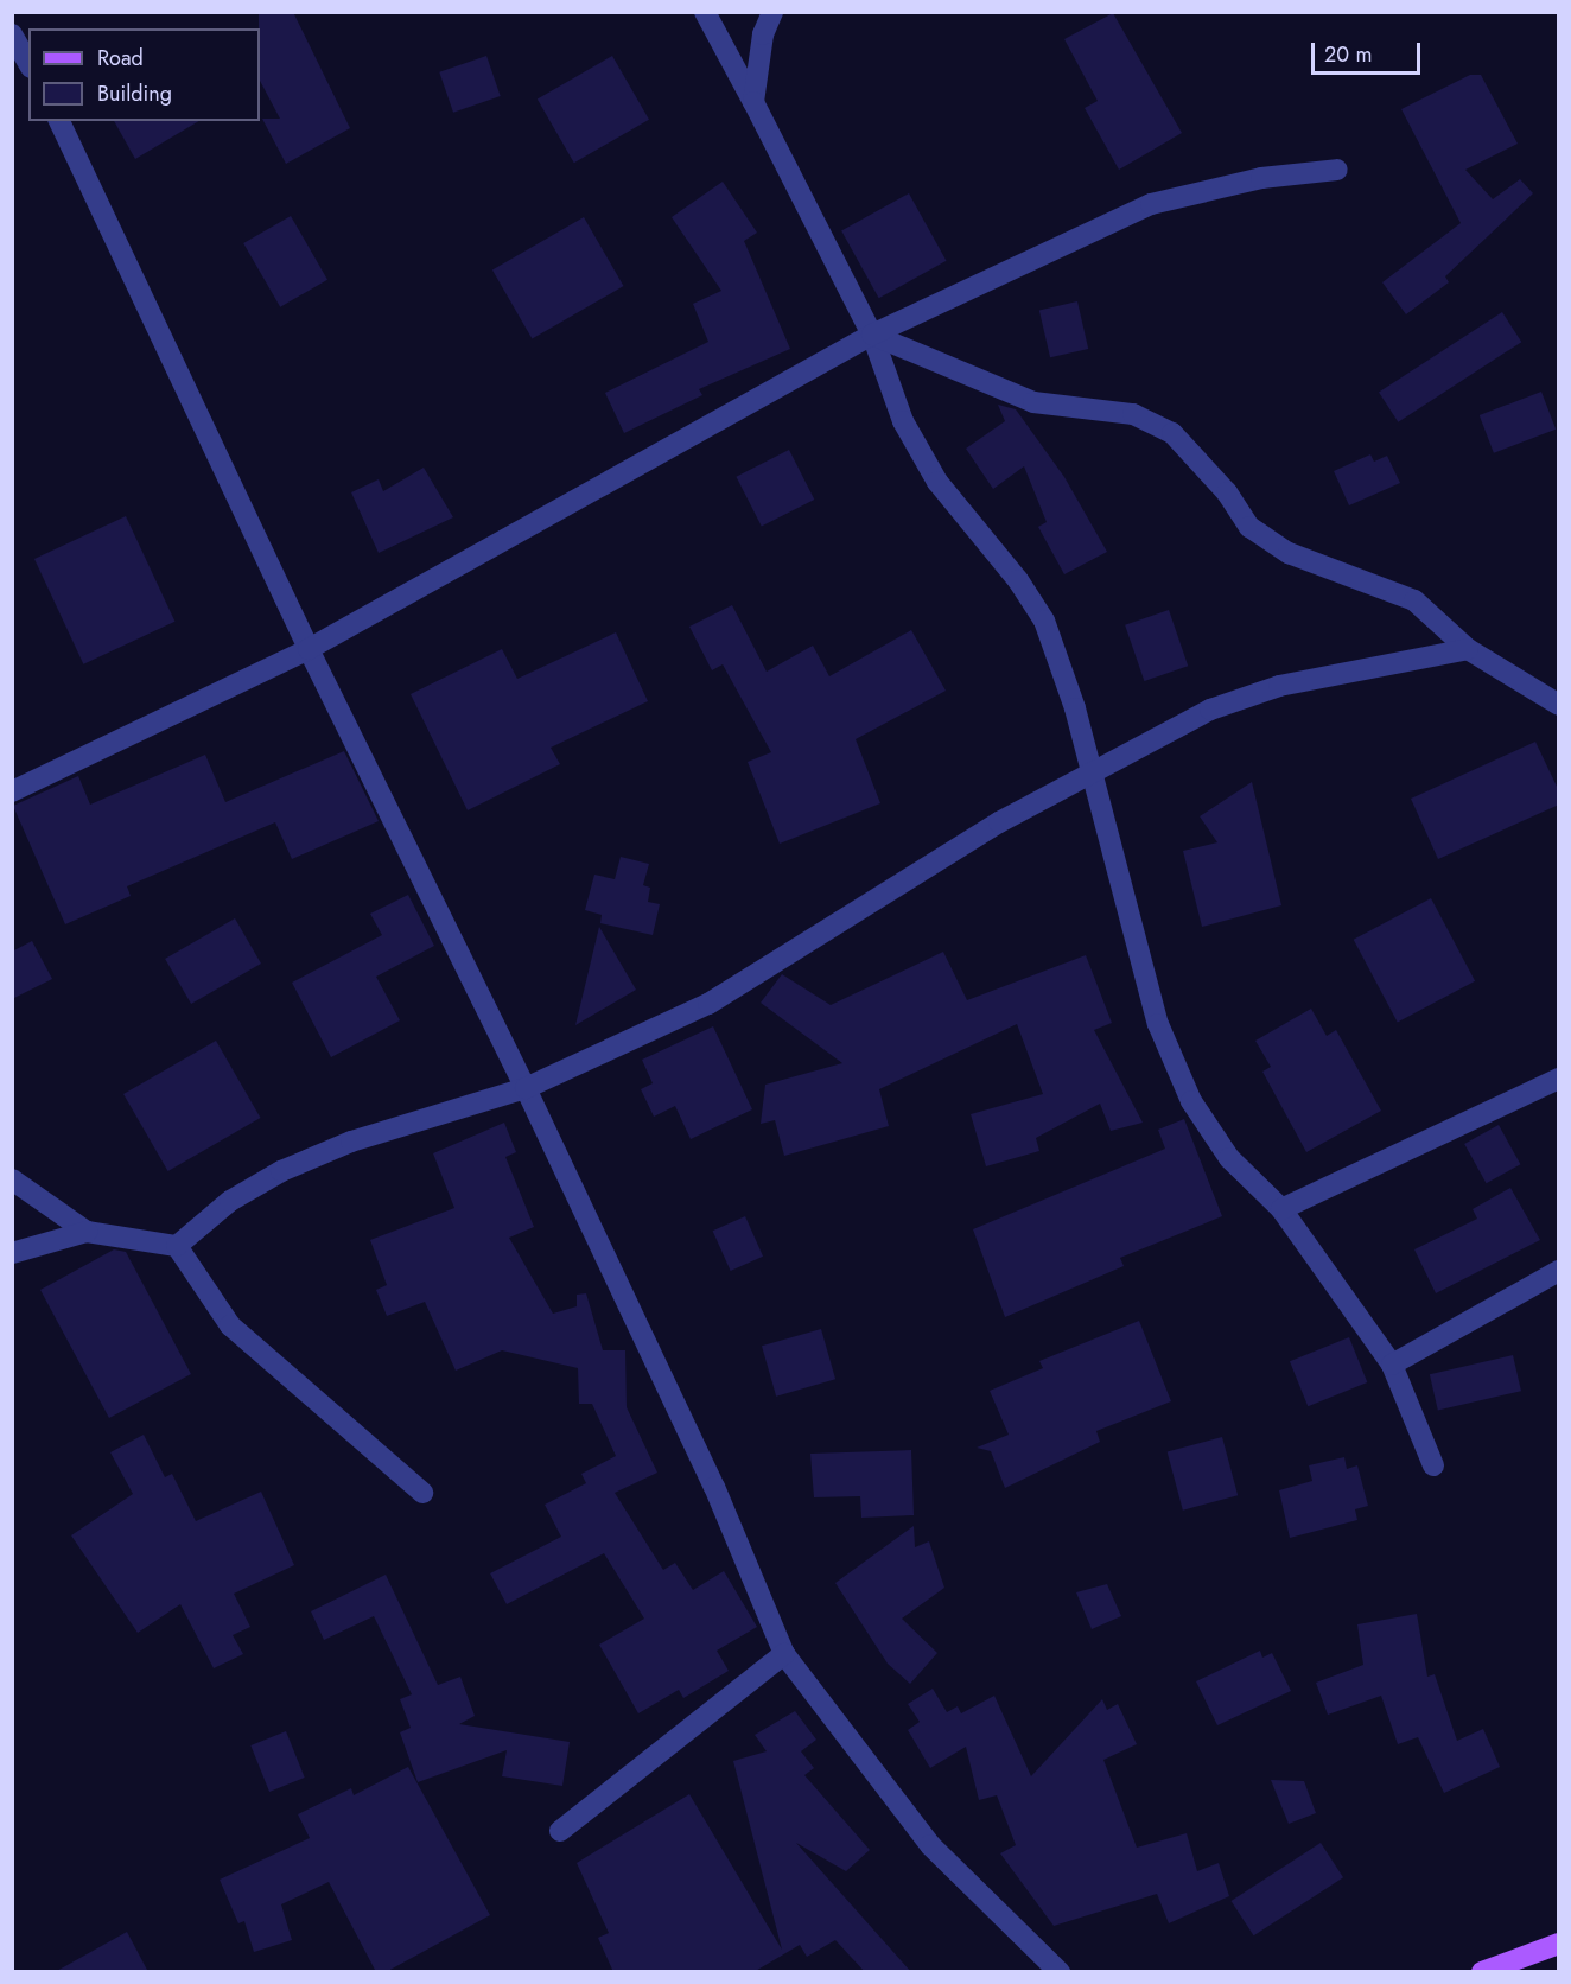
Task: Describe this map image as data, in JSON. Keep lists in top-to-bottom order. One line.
{"legend":["Road","Building"],"scale_bar":"20 m"}
